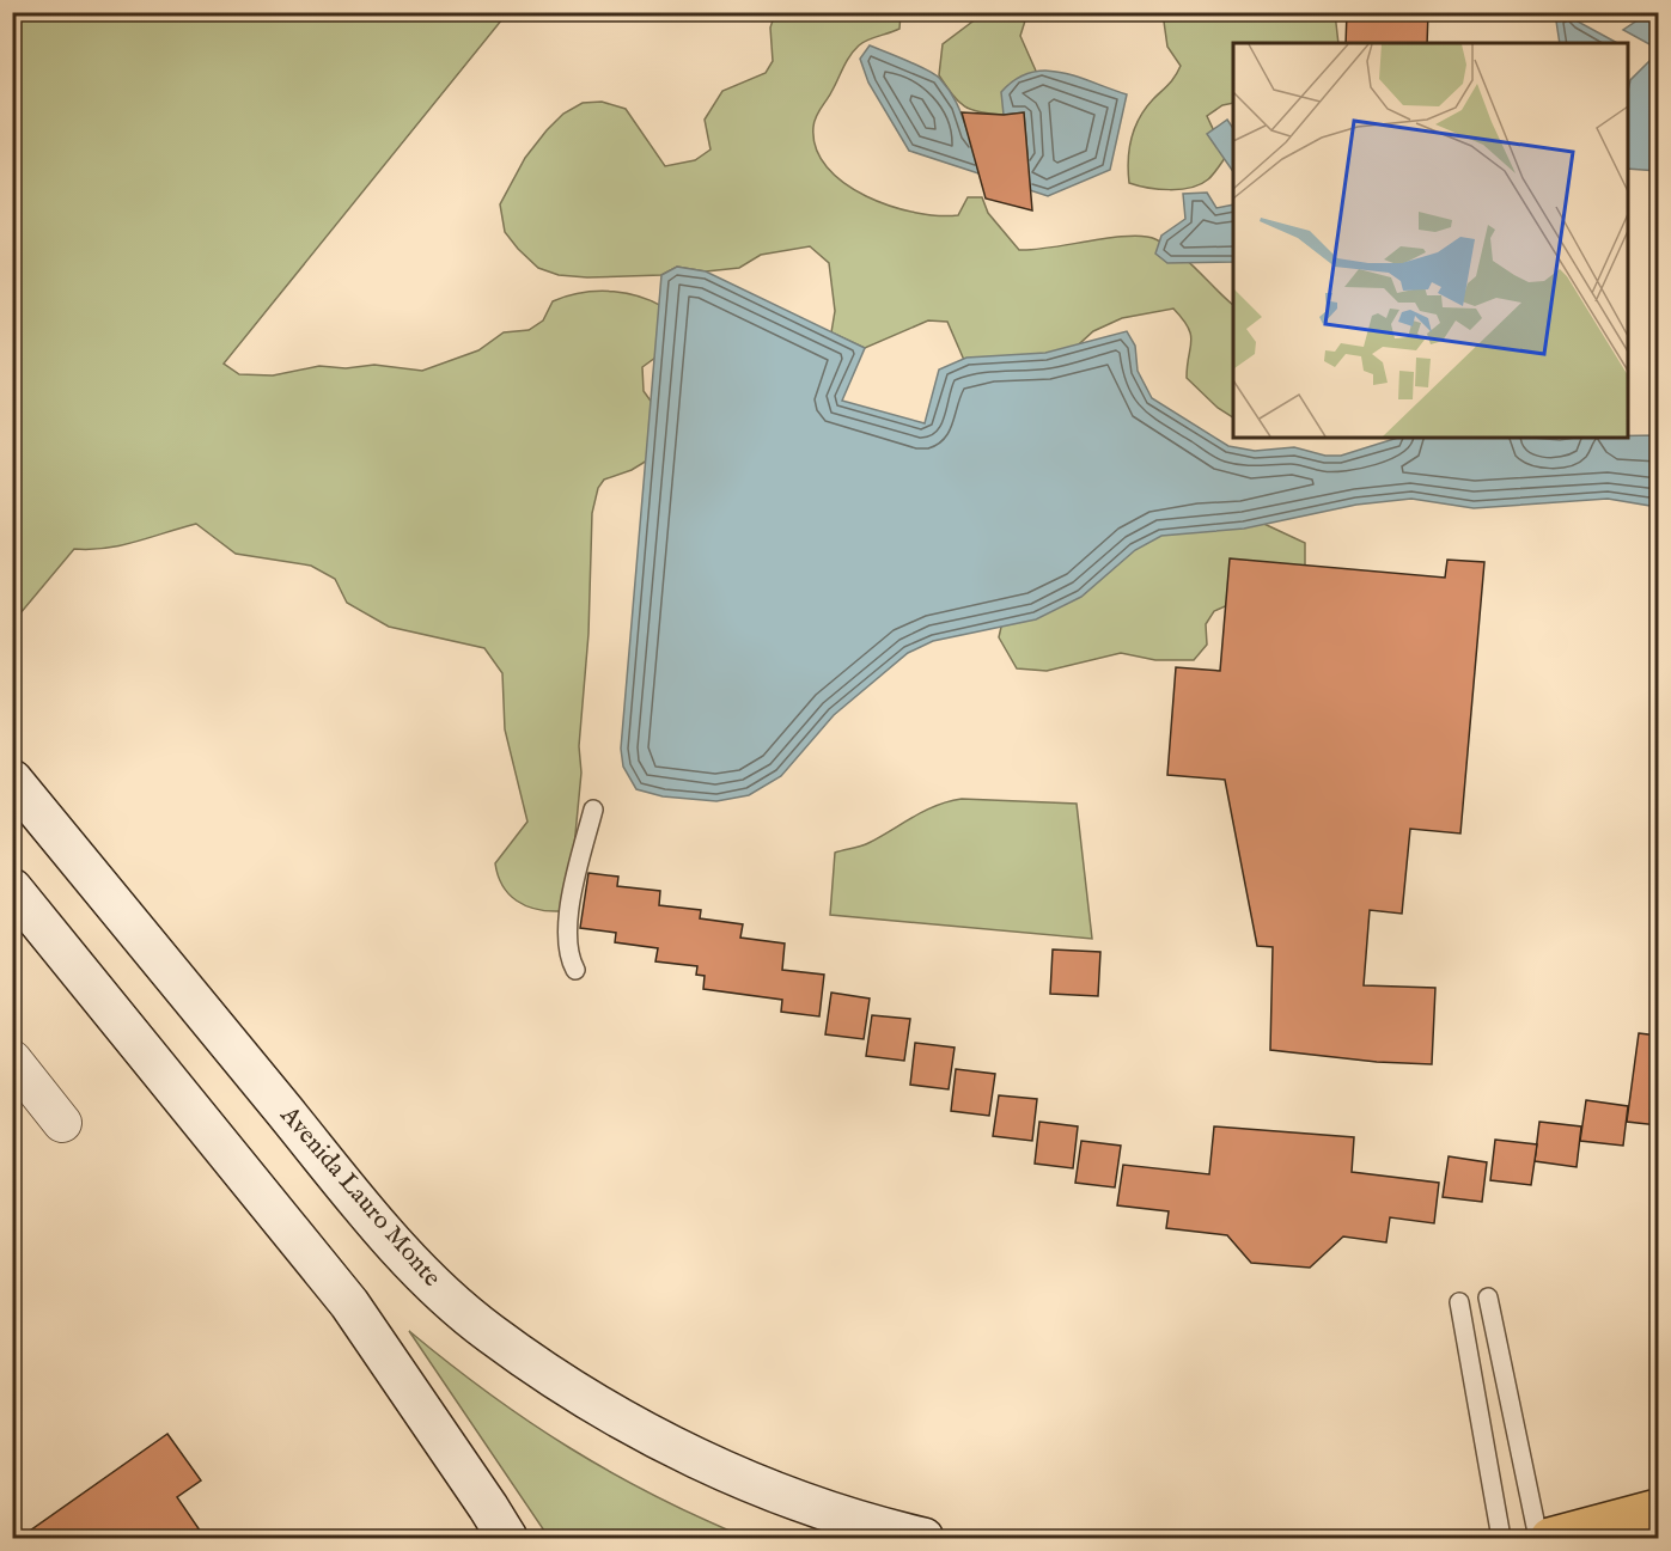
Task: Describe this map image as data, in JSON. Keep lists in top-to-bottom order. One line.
{"streets":{"street":["Avenida Lauro Monte"]}}
